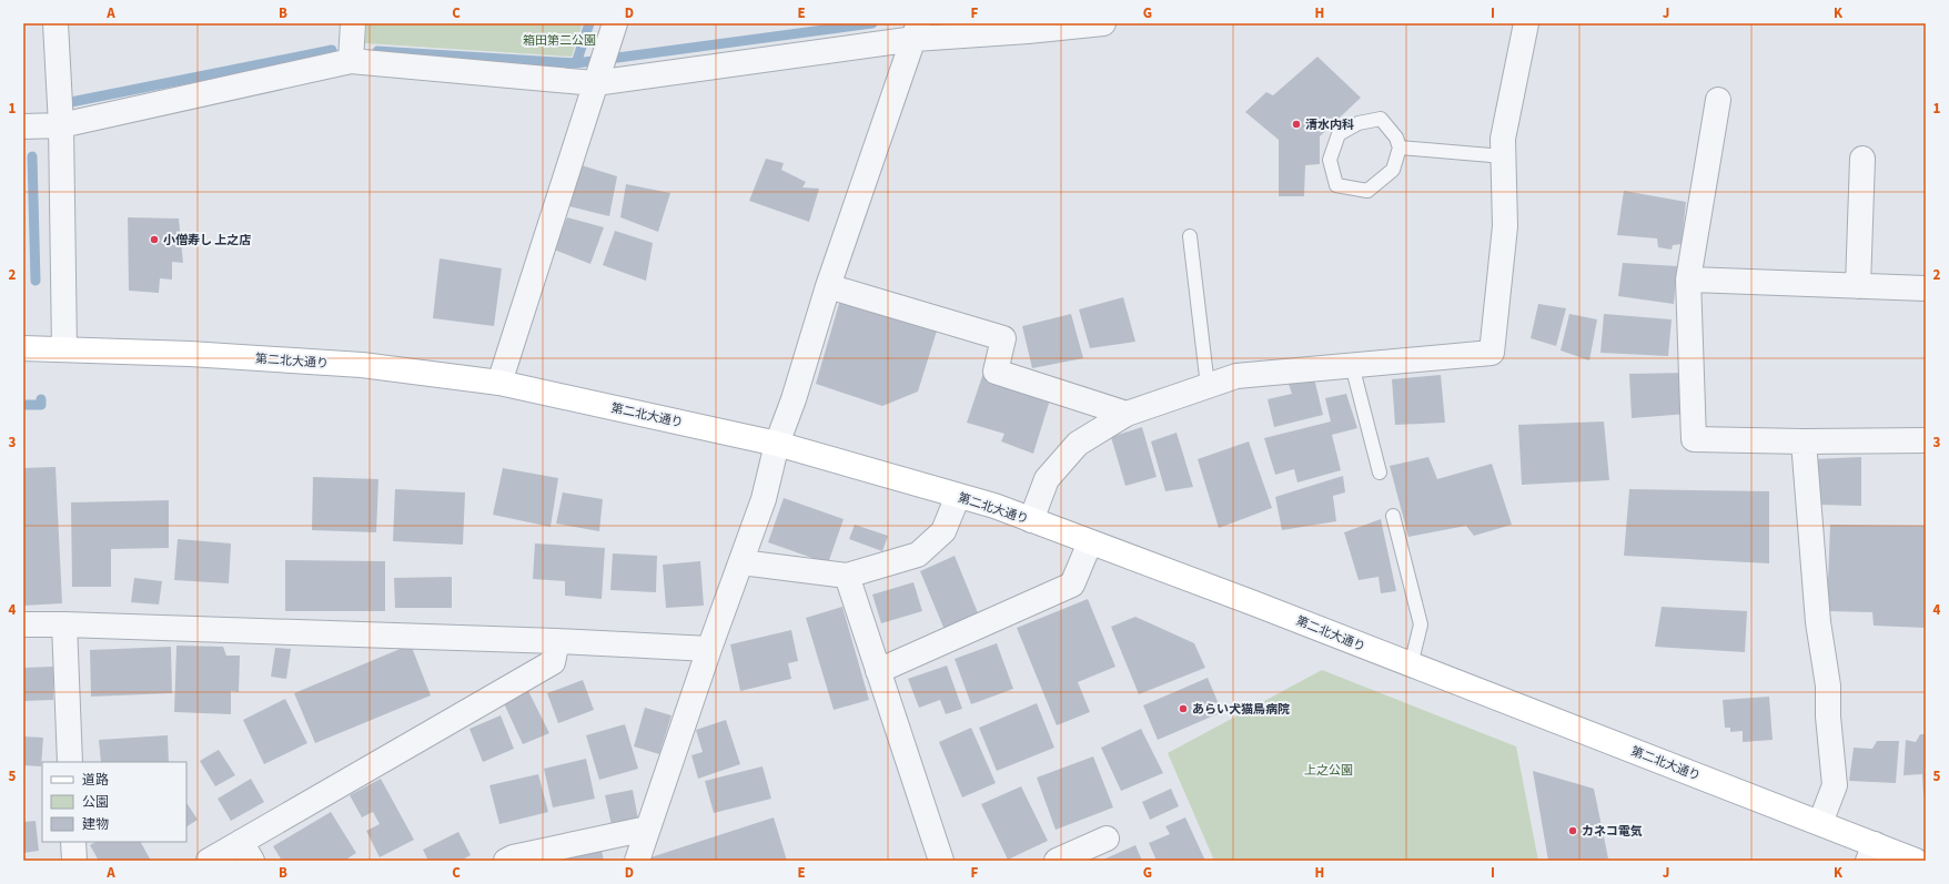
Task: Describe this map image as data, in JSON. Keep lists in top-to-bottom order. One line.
{"streets":{"street":["第二北大通り"]},"parks":["箱田第二公園","上之公園"],"places":["清水内科","小僧寿し 上之店","あらい犬猫鳥病院","カネコ電気"],"legend":["道路","公園","建物"],"grid":{"columns":["A","B","C","D","E","F","G","H","I","J","K"],"rows":["1","2","3","4","5"]}}
